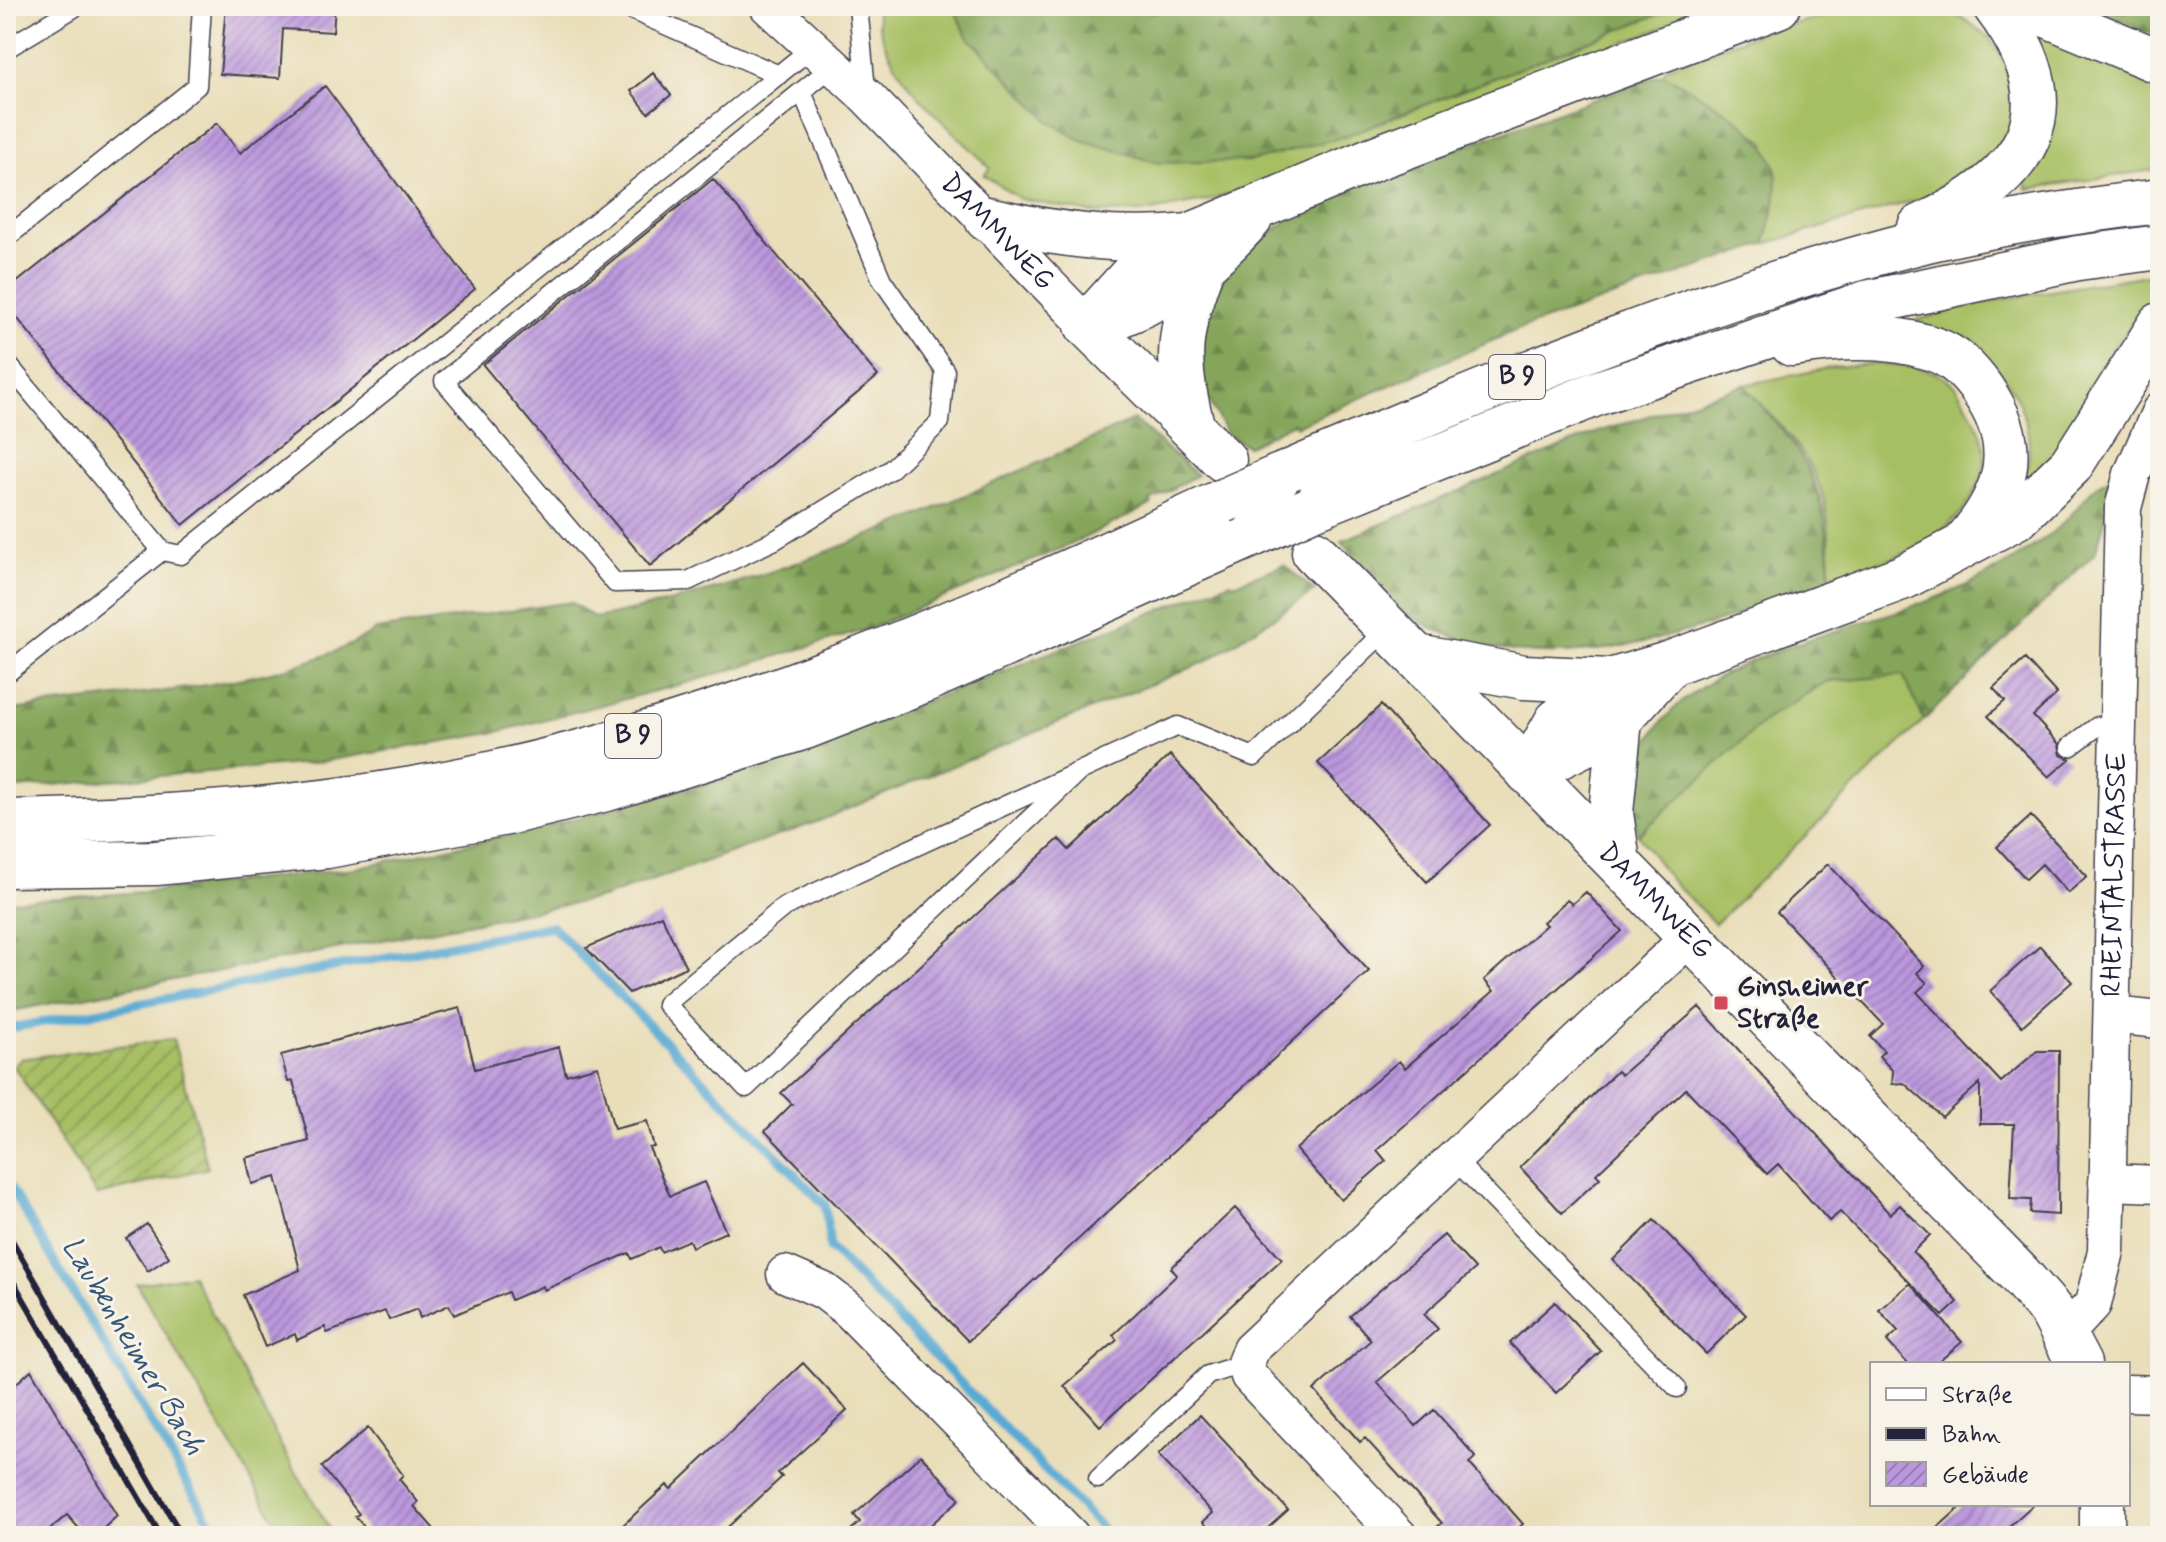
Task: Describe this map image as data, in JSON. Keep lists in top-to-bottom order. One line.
{"streets":{"main road":["DAMMWEG","B 9"],"street":["RHEINTALSTRASSE"]},"crossings":[["DAMMWEG","B 9"],["DAMMWEG","RHEINTALSTRASSE"]],"water":["Laubenheimer Bach"],"places":{"transit":["Ginsheimer Straße"]},"legend":["Straße","Bahn","Gebäude"]}
